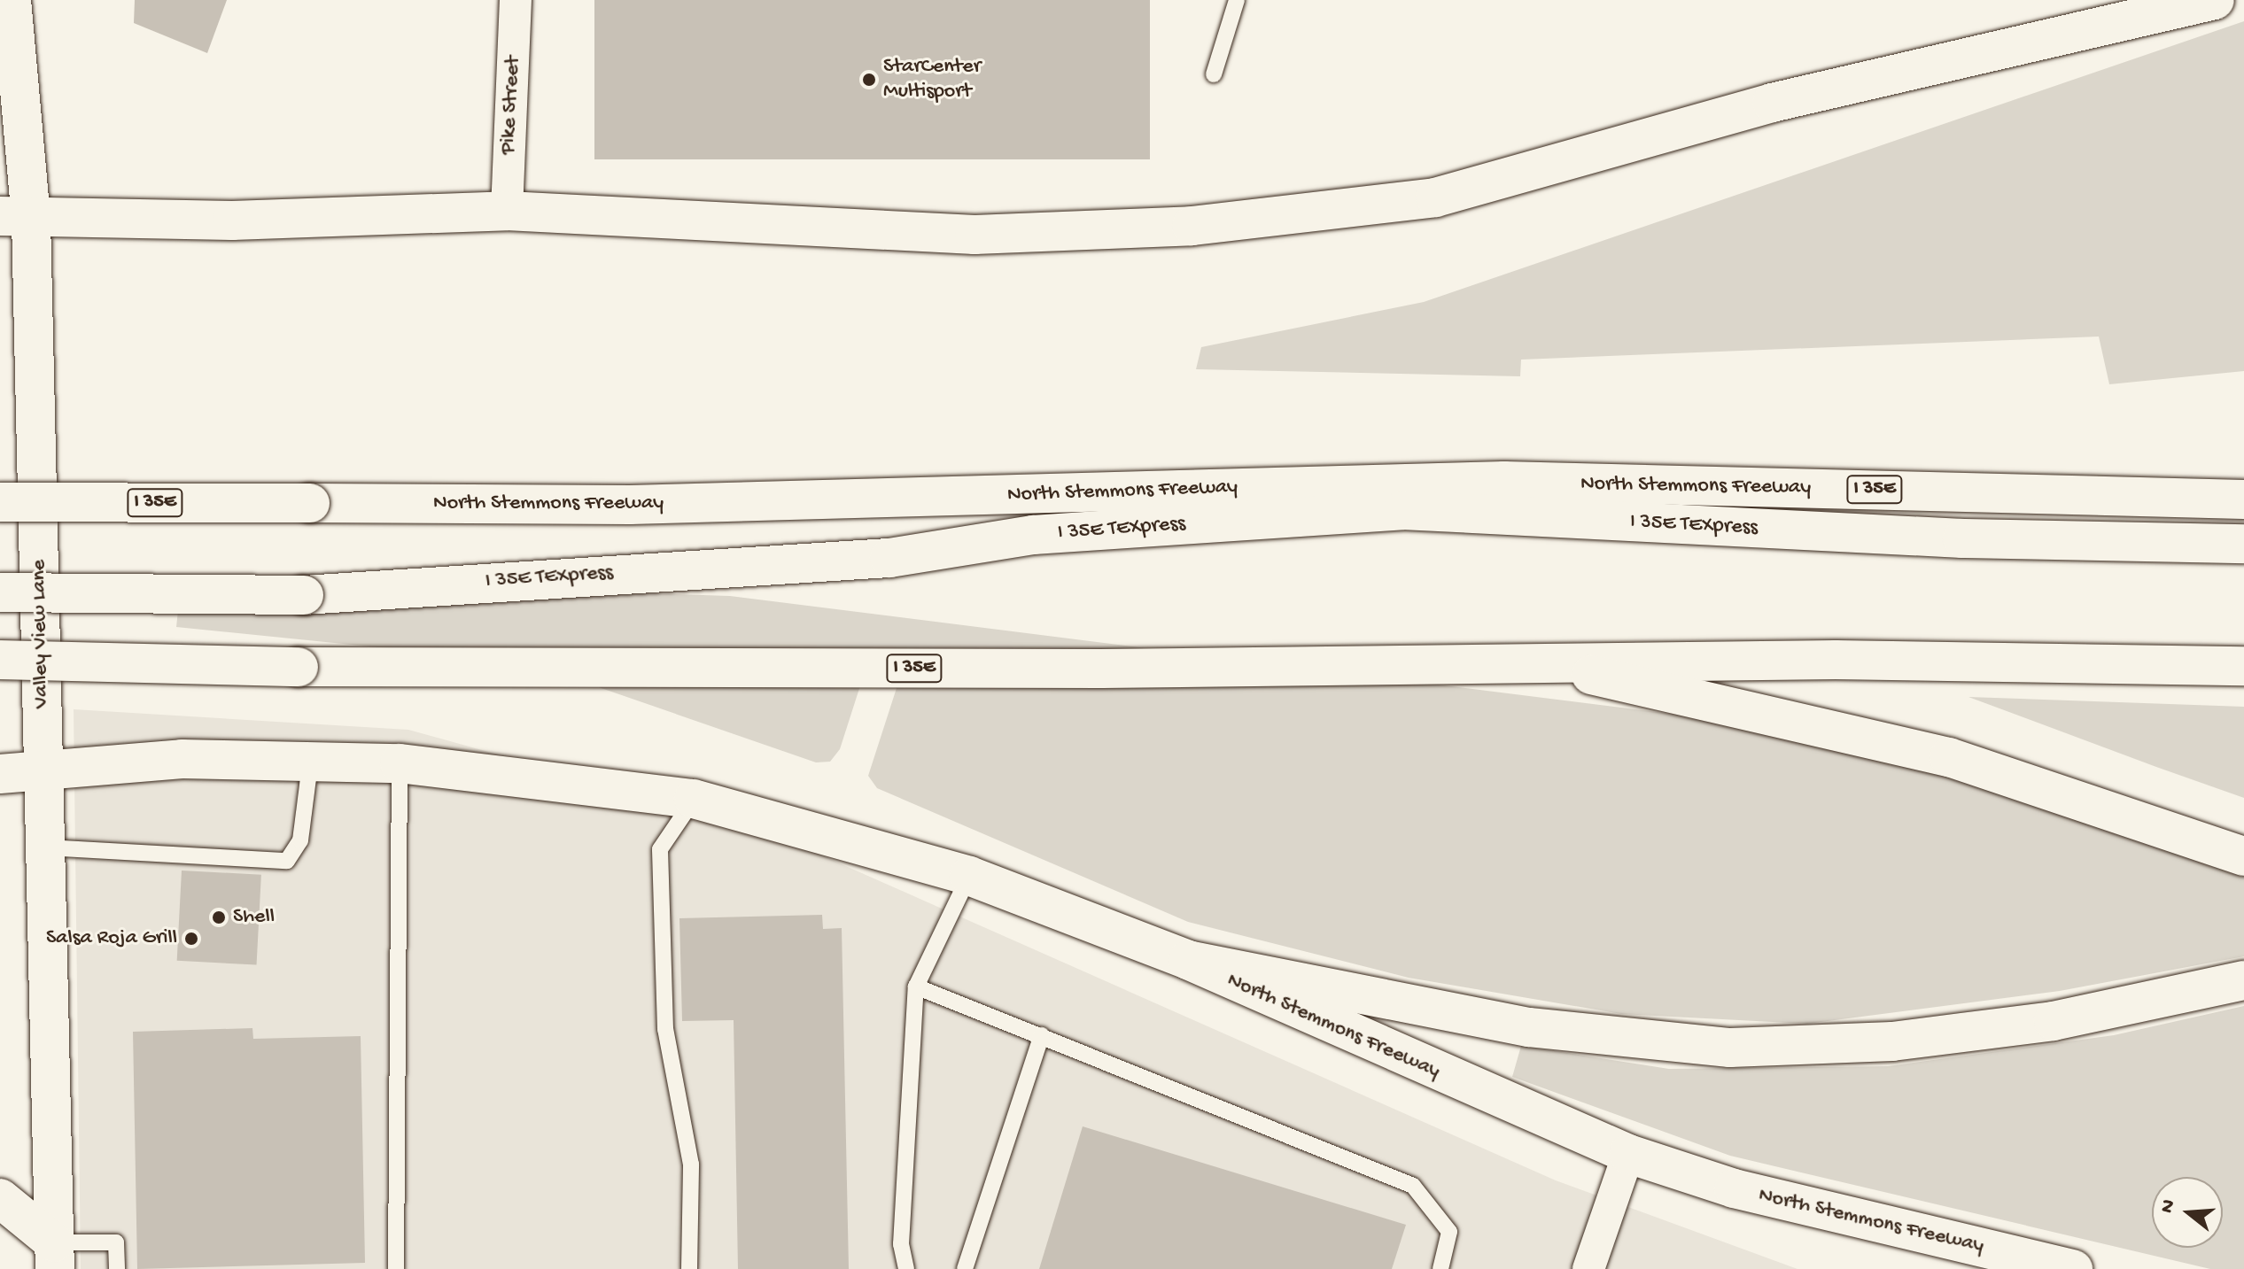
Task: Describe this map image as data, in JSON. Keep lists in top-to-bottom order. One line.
{"streets":{"main road":["North Stemmons Freeway","I 35E","I 35E TEXpress","Valley View Lane"],"street":["Pike Street"]},"crossings":[["North Stemmons Freeway","Valley View Lane"]],"places":["StarCenter Multisport","Shell","Salsa Roja Grill"],"north":"left"}
